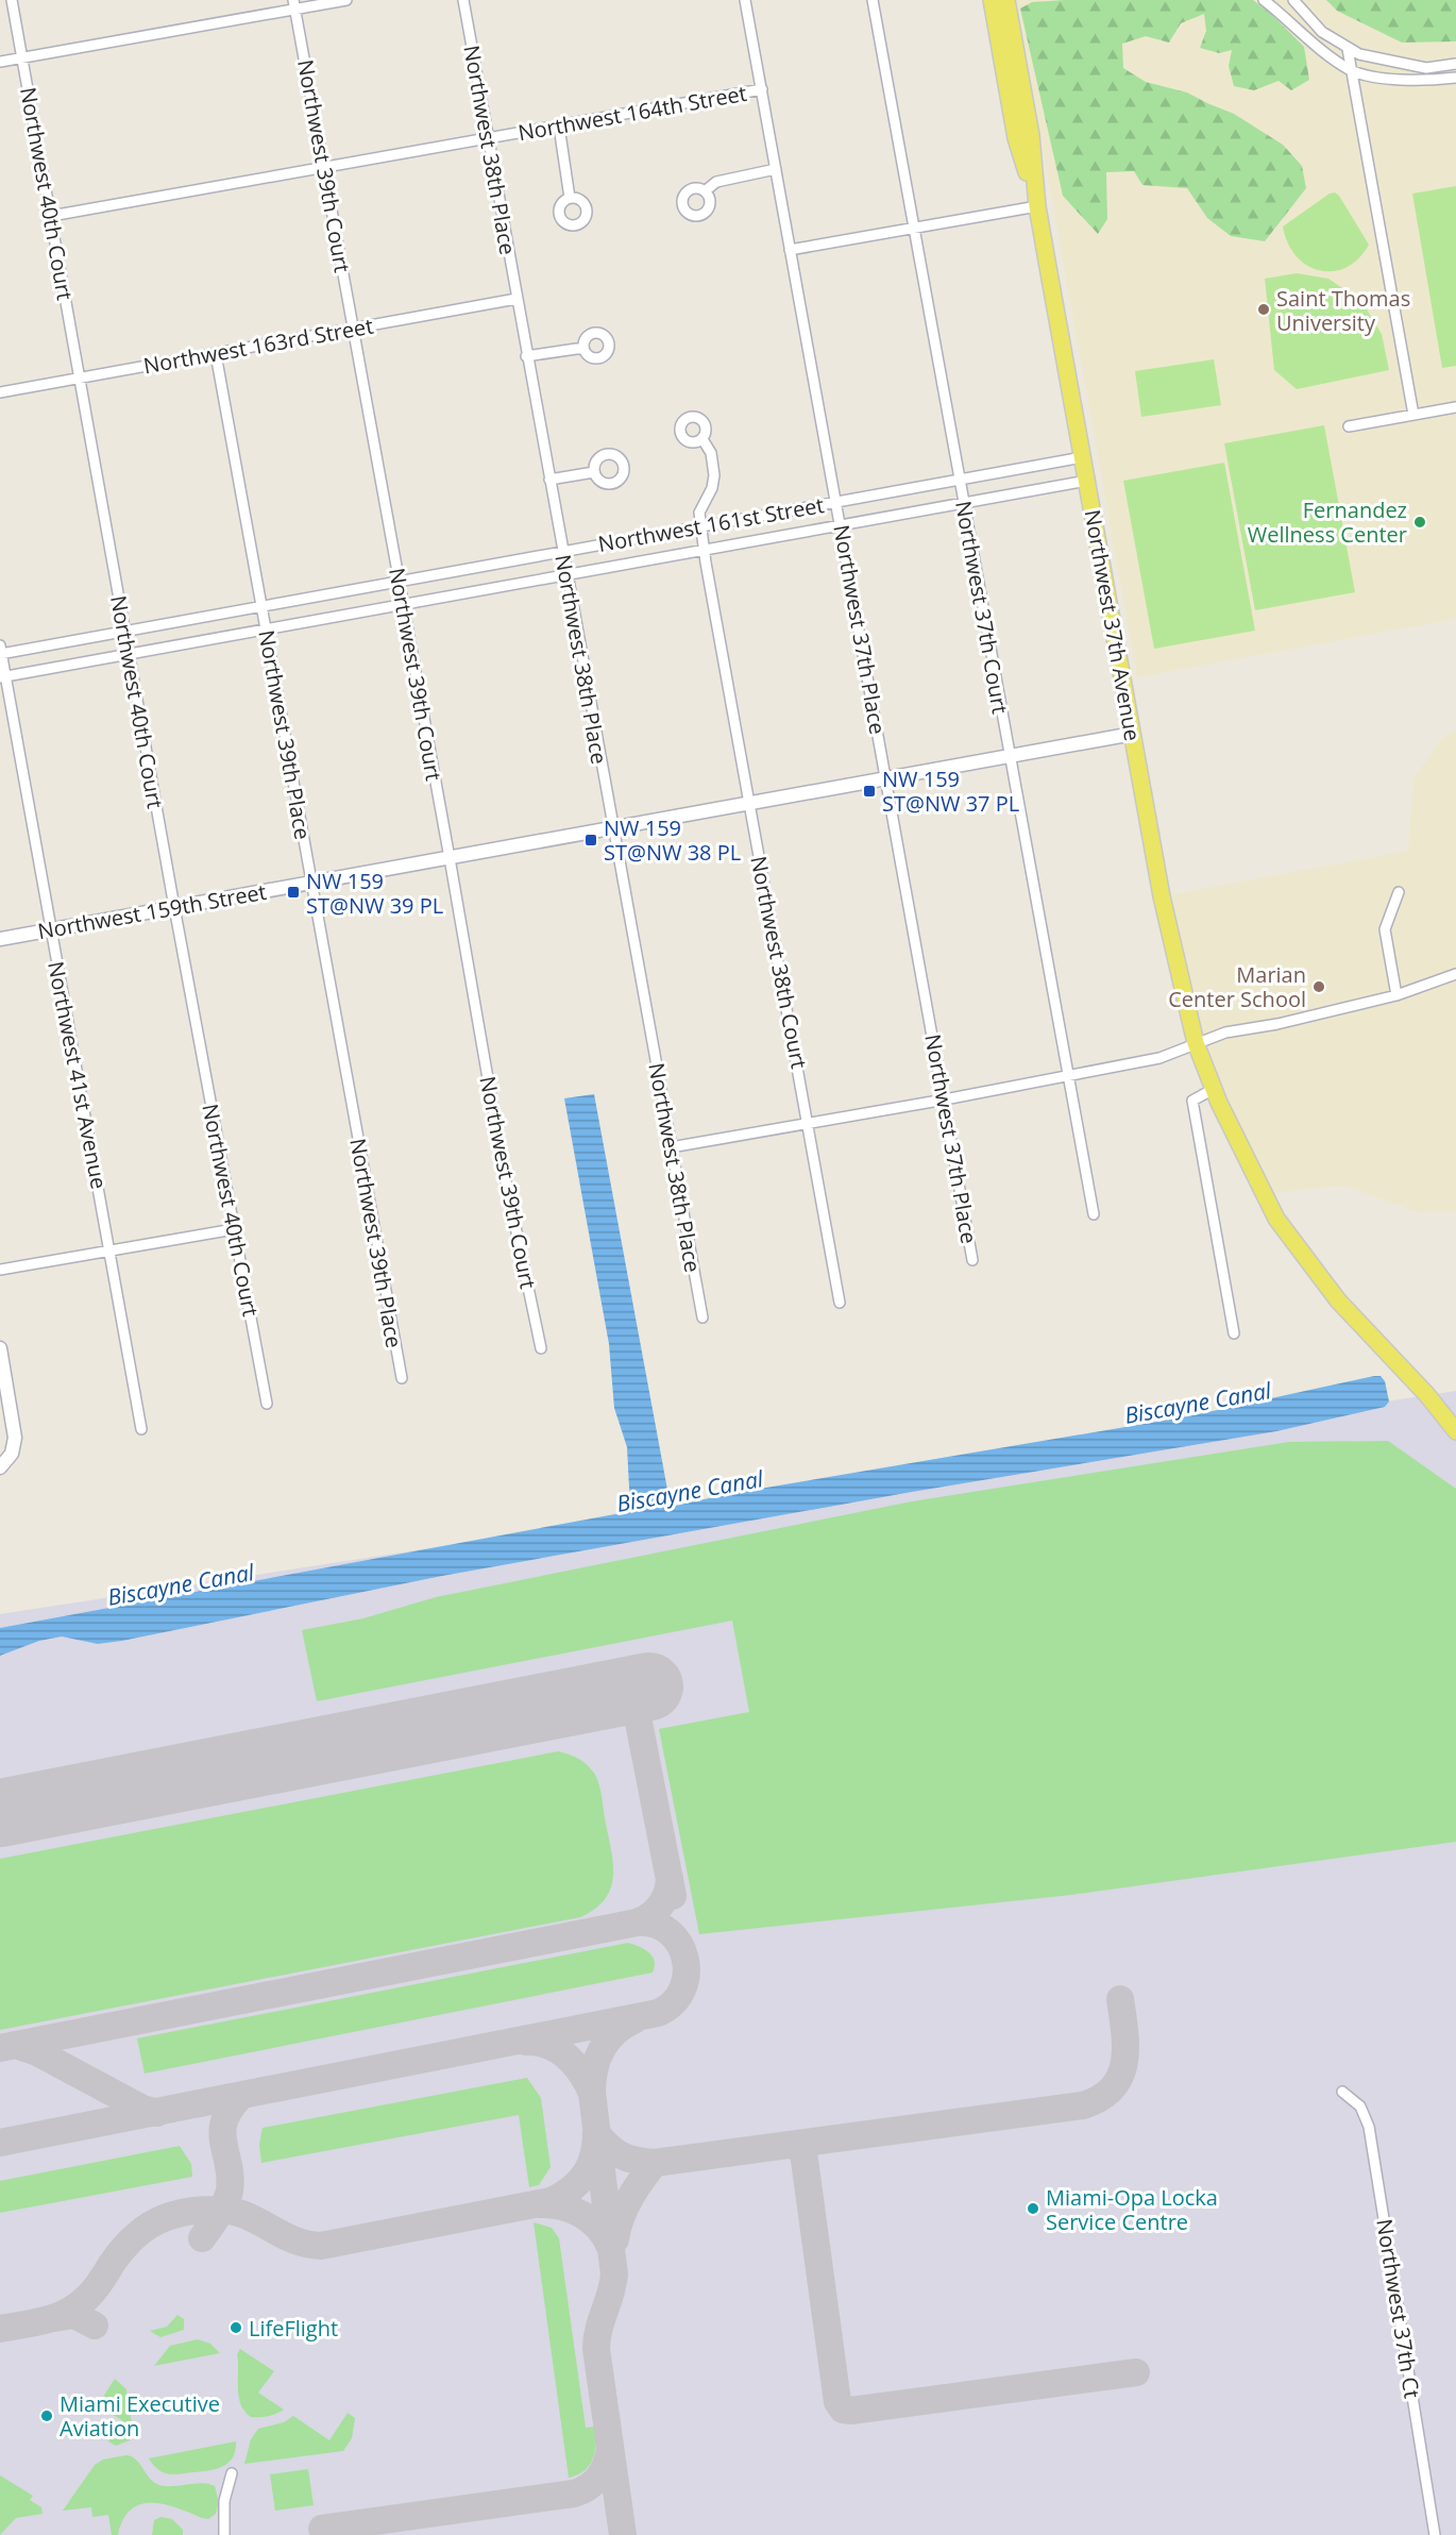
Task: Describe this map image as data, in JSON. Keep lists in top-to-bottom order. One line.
{"streets":{"main road":["Northwest 37th Avenue"],"street":["Northwest 164th Street","Northwest 38th Place","Northwest 39th Court","Northwest 40th Court","Northwest 163rd Street","Northwest 161st Street","Northwest 37th Court","Northwest 37th Place","Northwest 39th Place","Northwest 159th Street","Northwest 38th Court","Northwest 41st Avenue","Northwest 37th Ct"]},"crossings":[["Northwest 164th Street","Northwest 38th Place"],["Northwest 164th Street","Northwest 39th Court"],["Northwest 164th Street","Northwest 40th Court"],["Northwest 164th Street","Northwest 37th Place"],["Northwest 38th Place","Northwest 163rd Street"],["Northwest 38th Place","Northwest 161st Street"],["Northwest 38th Place","Northwest 159th Street"],["Northwest 39th Court","Northwest 163rd Street"],["Northwest 39th Court","Northwest 161st Street"],["Northwest 39th Court","Northwest 159th Street"],["Northwest 40th Court","Northwest 163rd Street"],["Northwest 40th Court","Northwest 161st Street"],["Northwest 40th Court","Northwest 159th Street"],["Northwest 163rd Street","Northwest 39th Place"],["Northwest 161st Street","Northwest 37th Court"],["Northwest 161st Street","Northwest 37th Avenue"],["Northwest 161st Street","Northwest 37th Place"],["Northwest 161st Street","Northwest 39th Place"],["Northwest 161st Street","Northwest 38th Court"],["Northwest 161st Street","Northwest 41st Avenue"],["Northwest 37th Court","Northwest 159th Street"],["Northwest 37th Avenue","Northwest 159th Street"],["Northwest 37th Place","Northwest 159th Street"],["Northwest 39th Place","Northwest 159th Street"],["Northwest 159th Street","Northwest 38th Court"],["Northwest 159th Street","Northwest 41st Avenue"]],"water":["Biscayne Canal"],"places":{"other":["Saint Thomas University","Fernandez Wellness Center","Marian Center School","Miami-Opa Locka Service Centre","LifeFlight","Miami Executive Aviation"],"transit":["NW 159 ST@NW 37 PL","NW 159 ST@NW 38 PL","NW 159 ST@NW 39 PL"]}}
